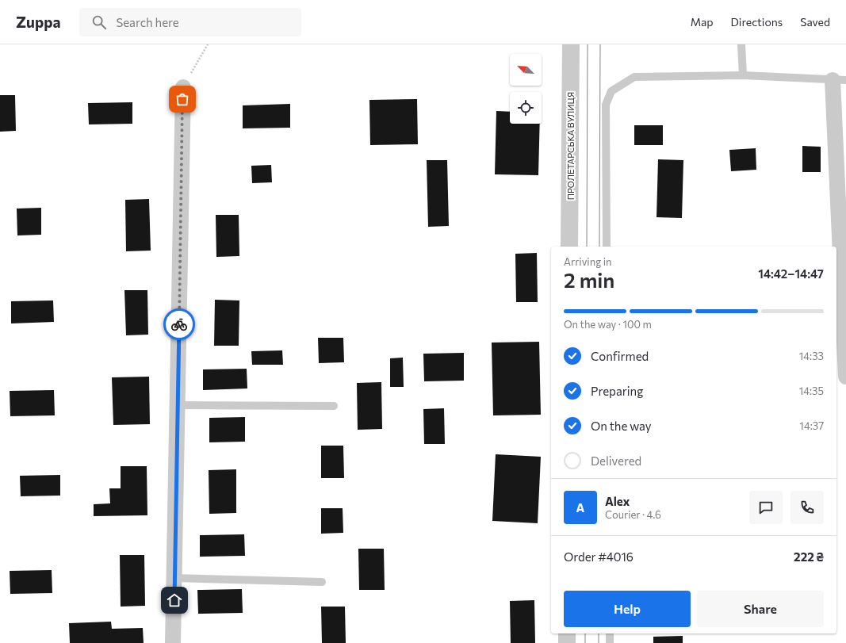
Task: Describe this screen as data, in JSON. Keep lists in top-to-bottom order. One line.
{"streets":{"street":["ПРОЛЕТАРСЬКА ВУЛИЦЯ"]},"north":"top left","page":{"header":"Zuppa","search":"Search here","nav":["Map","Directions","Saved"],"heading":["2 min","Arriving in","14:42–14:47"],"panel":["Alex","Courier · 4.6","Order #4016","222 ₴"],"bar":"On the way · 100 m","list":[["Confirmed","14:33"],["Preparing","14:35"],["On the way","14:37"],"Delivered"],"round":"A","buttons":["Help","Share"]}}
